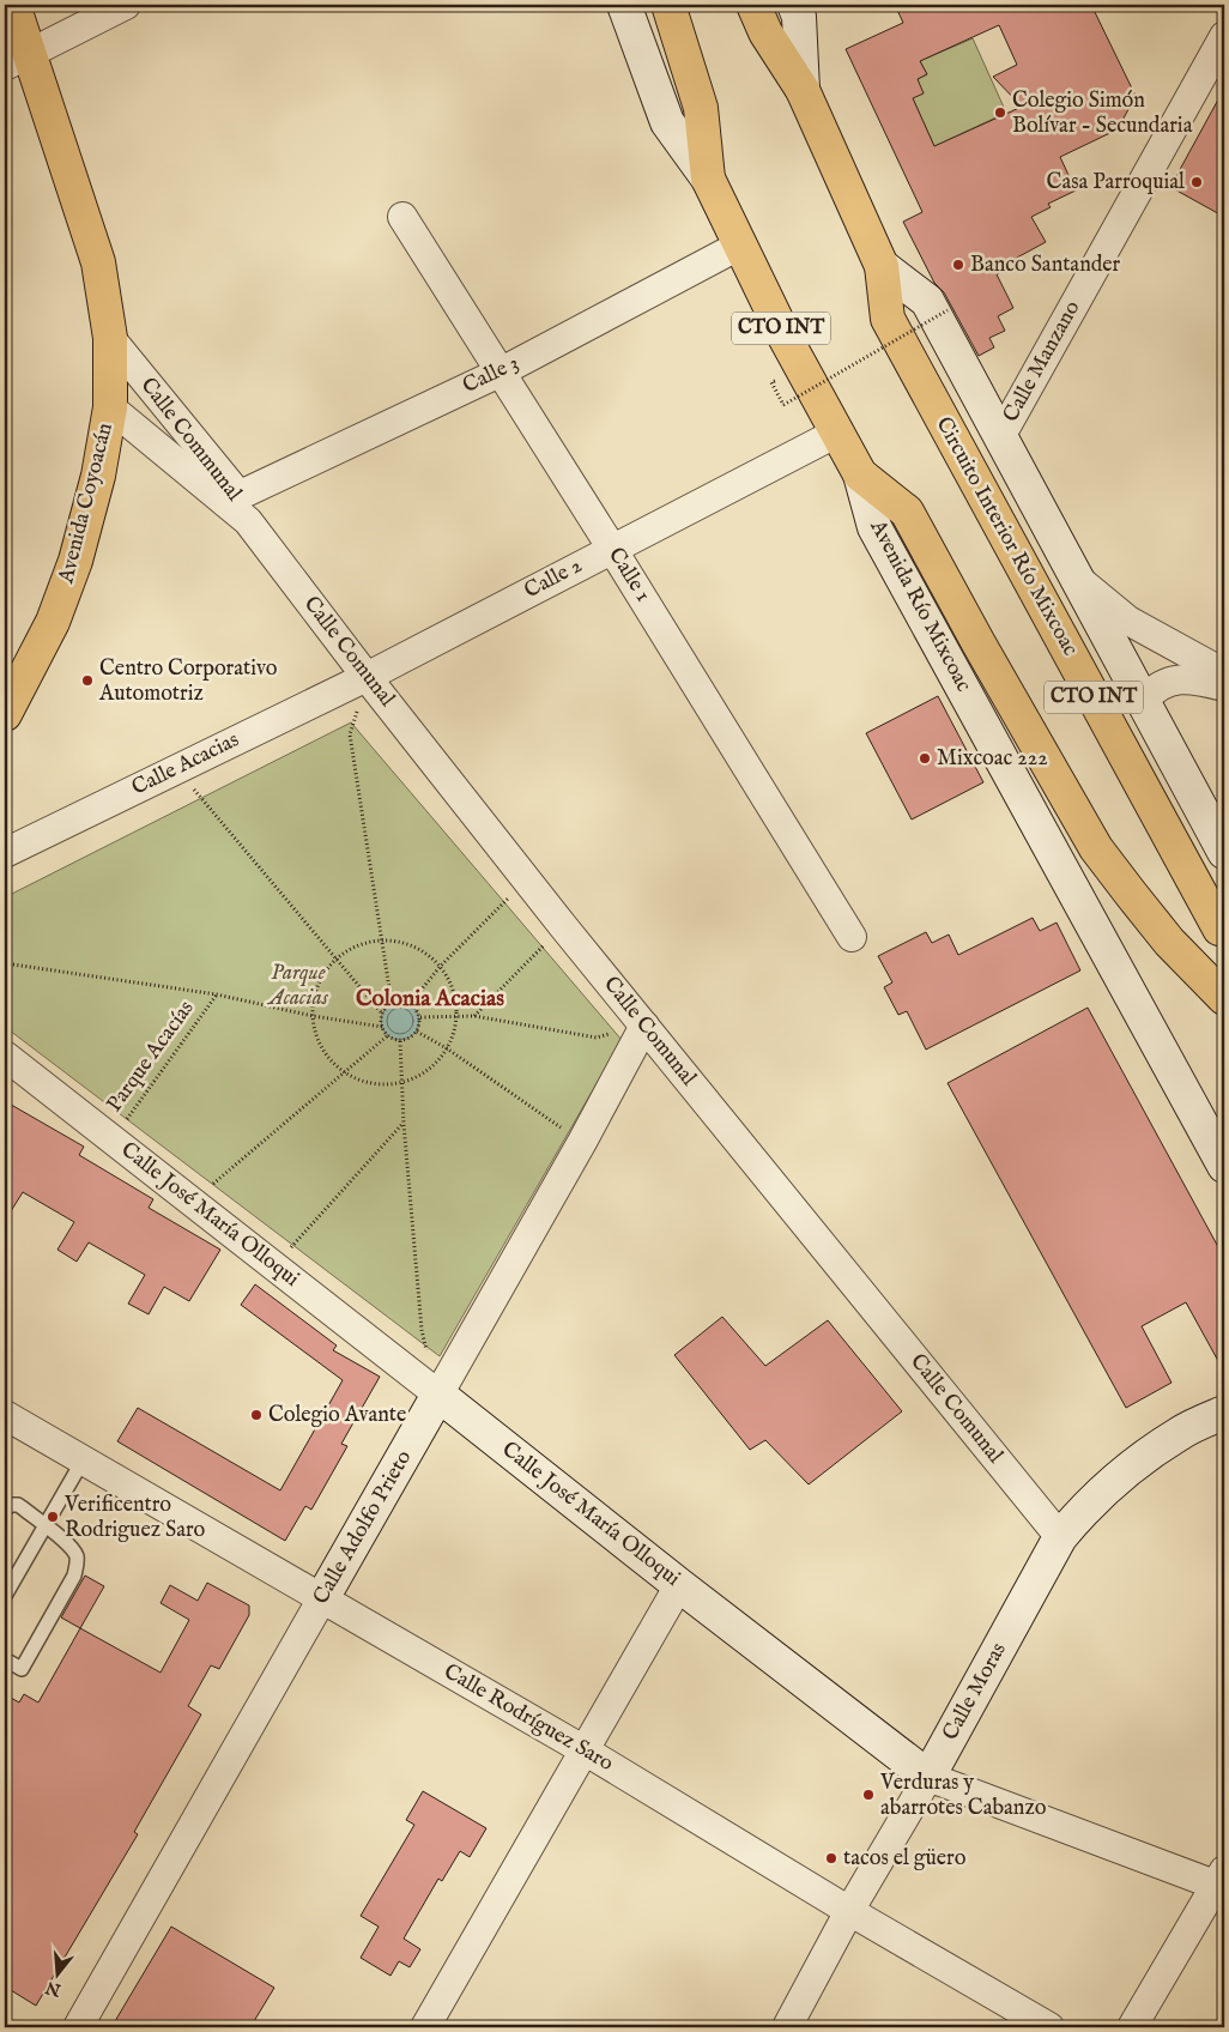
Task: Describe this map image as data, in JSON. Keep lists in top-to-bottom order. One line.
{"streets":{"main road":["CTO INT","Avenida Coyoacán","Circuito Interior Río Mixcoac","Avenida Río Mixcoac","Calle José María Olloqui","Calle Adolfo Prieto","Calle Moras"],"street":["Calle Manzano","Calle 3","Calle Communal","Calle 1","Calle 2","Calle Comunal","Calle Acacias","Calle Rodríguez Saro"],"path":["Parque Acacías"]},"crossings":[["CTO INT","Calle Manzano"],["CTO INT","Circuito Interior Río Mixcoac"],["CTO INT","Avenida Río Mixcoac"],["Calle 3","Calle Communal"],["Calle 3","Calle 1"],["Calle 3","Avenida Río Mixcoac"],["Calle 3","Calle Comunal"],["Calle Communal","Avenida Coyoacán"],["Calle Communal","Calle Comunal"],["Avenida Coyoacán","Calle Comunal"],["Calle 1","Calle 2"],["Calle 2","Avenida Río Mixcoac"],["Calle 2","Calle Comunal"],["Calle 2","Calle Acacias"],["Calle Comunal","Calle Acacias"],["Calle Comunal","Calle Adolfo Prieto"],["Calle Comunal","Calle Moras"],["Calle José María Olloqui","Calle Adolfo Prieto"],["Calle José María Olloqui","Calle Moras"],["Calle Adolfo Prieto","Calle Rodríguez Saro"],["Calle Moras","Calle Rodríguez Saro"]],"districts":["Colonia Acacias"],"parks":["Parque Acacias"],"places":["Colegio Simón Bolívar - Secundaria","Casa Parroquial","Banco Santander","Centro Corporativo Automotriz","Mixcoac 222","Colegio Avante","Verificentro Rodriguez Saro","Verduras y abarrotes Cabanzo","tacos el güero"],"north":"bottom"}
